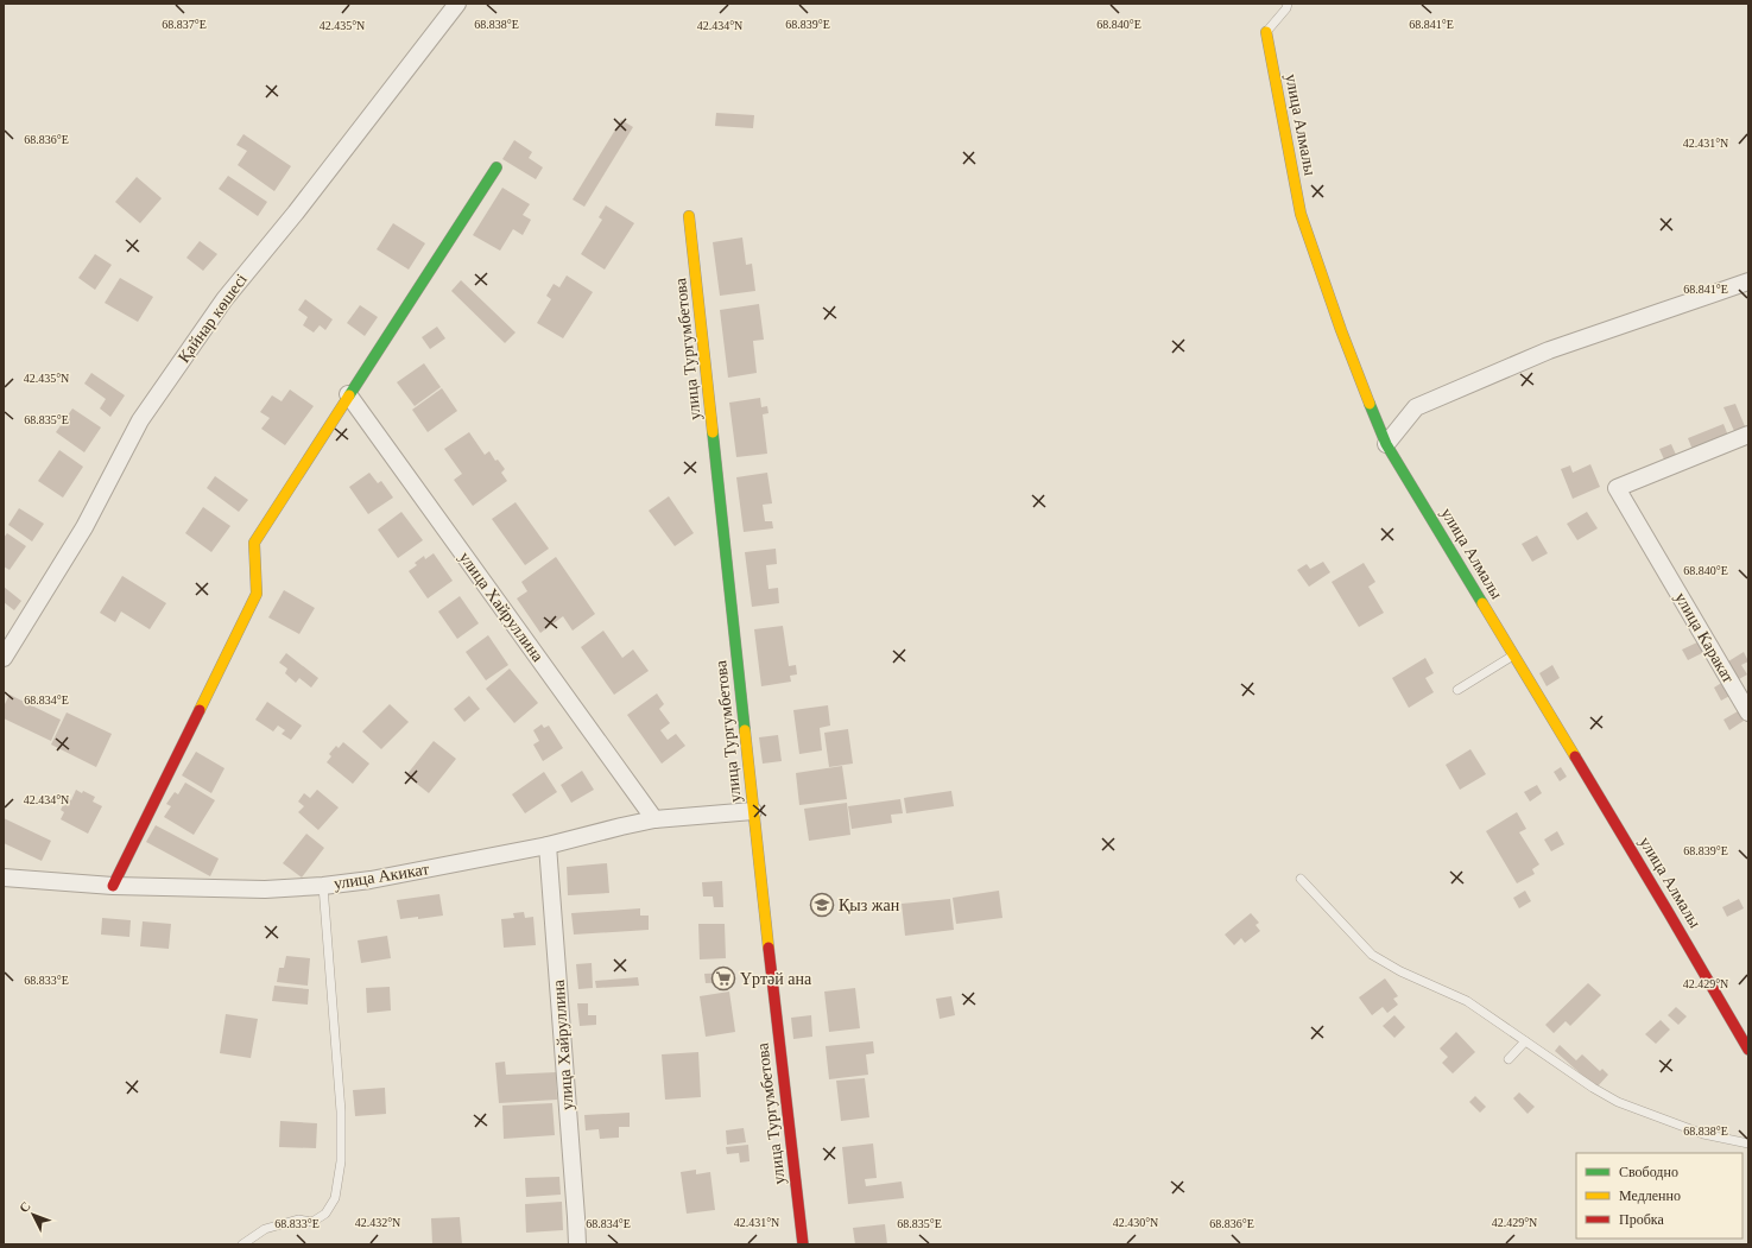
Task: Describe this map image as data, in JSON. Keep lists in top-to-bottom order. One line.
{"streets":{"street":["улица Алмалы","Қайнар көшесі","улица Тургумбетова","улица Хайруллина","улица Каракат","улица Акикат"]},"crossings":[["улица Тургумбетова","улица Акикат"],["улица Хайруллина","улица Акикат"]],"places":{"school or university":["Қыз жан"],"supermarket":["Үртәй ана"]},"legend":["Свободно","Медленно","Пробка"],"north":"top left","coordinates":["68.837°E","68.838°E","68.839°E","68.840°E","68.841°E","42.435°N","42.434°N","68.836°E","42.431°N","68.835°E","68.834°E","68.833°E","42.429°N","42.432°N","42.430°N"]}
